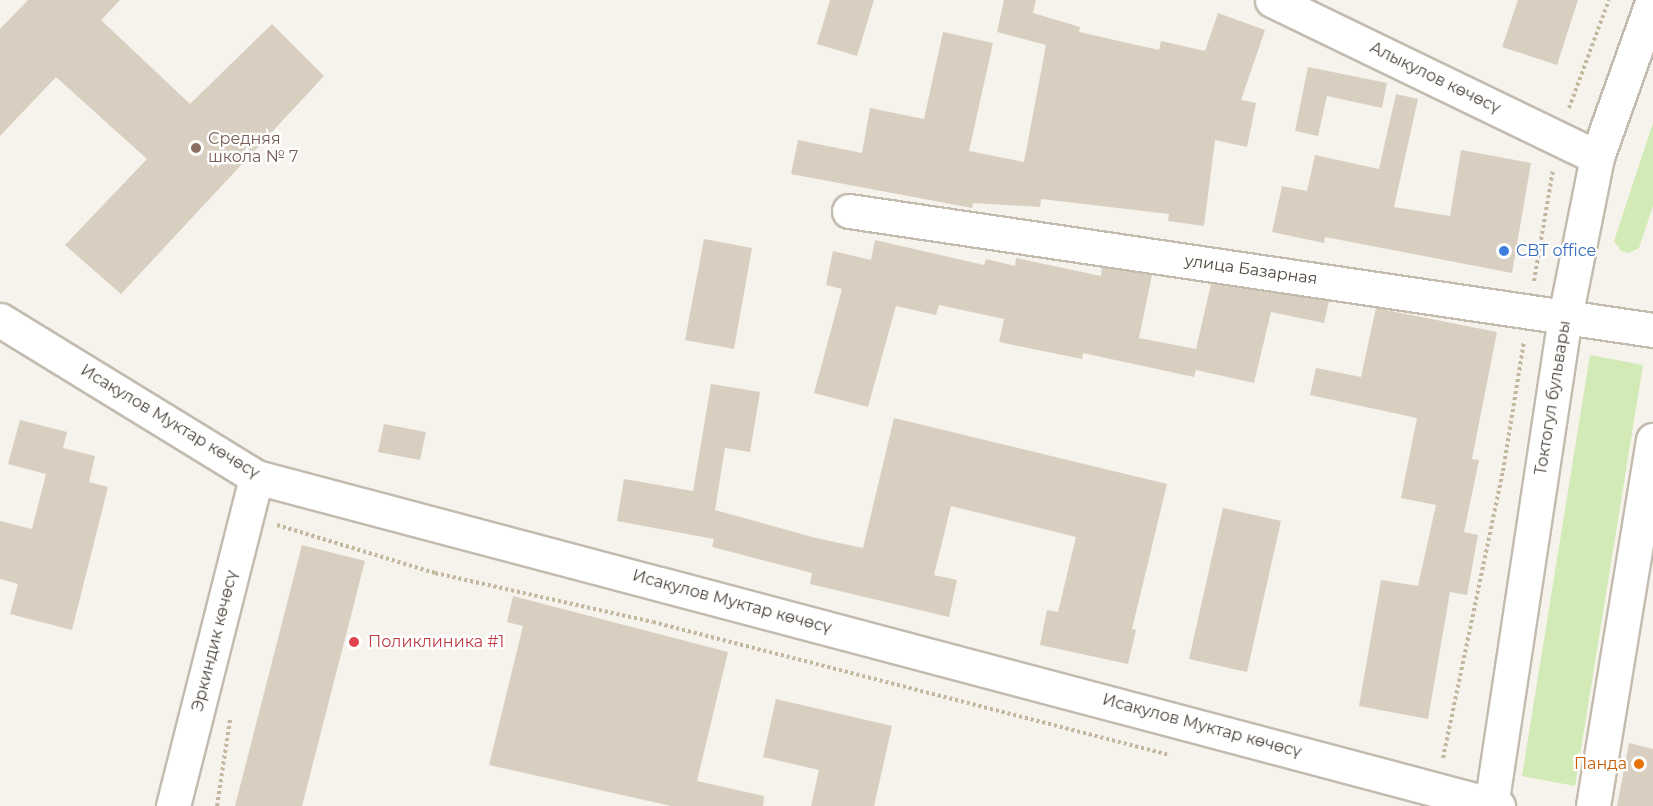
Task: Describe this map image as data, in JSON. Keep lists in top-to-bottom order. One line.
{"streets":{"street":["Алыкулов көчөсү","улица Базарная","Токтогул бульвары","Исакулов Муктар көчөсү","Эркиндик көчөсү"]},"crossings":[["Алыкулов көчөсү","Токтогул бульвары"],["улица Базарная","Токтогул бульвары"],["Токтогул бульвары","Исакулов Муктар көчөсү"],["Исакулов Муктар көчөсү","Эркиндик көчөсү"]],"places":["Средняя школа № 7","CBT office","Поликлиника #1","Панда"]}
